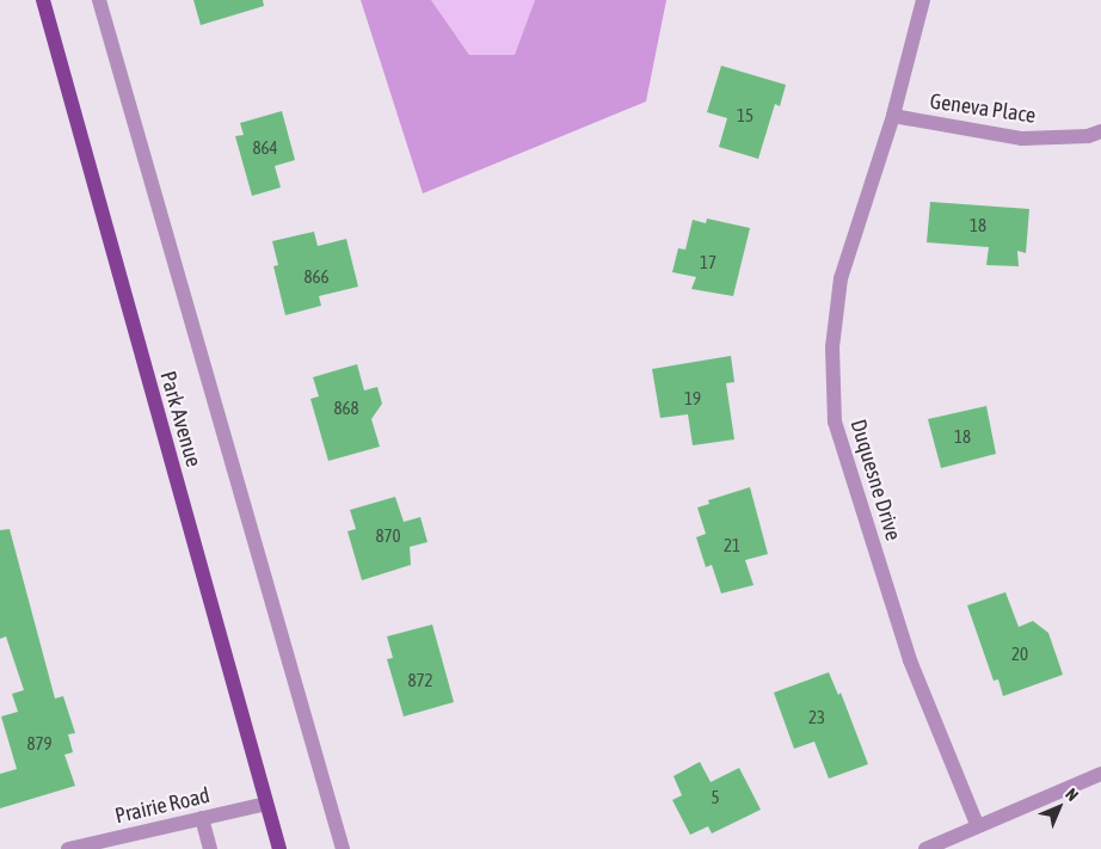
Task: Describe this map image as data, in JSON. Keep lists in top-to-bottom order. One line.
{"streets":{"main road":["Park Avenue"],"street":["Geneva Place","Duquesne Drive","Prairie Road"]},"crossings":[["Geneva Place","Duquesne Drive"],["Park Avenue","Prairie Road"]],"house_numbers":["15","864","18","17","866","19","868","18","870","21","20","872","23","879","5"],"north":"top right"}
